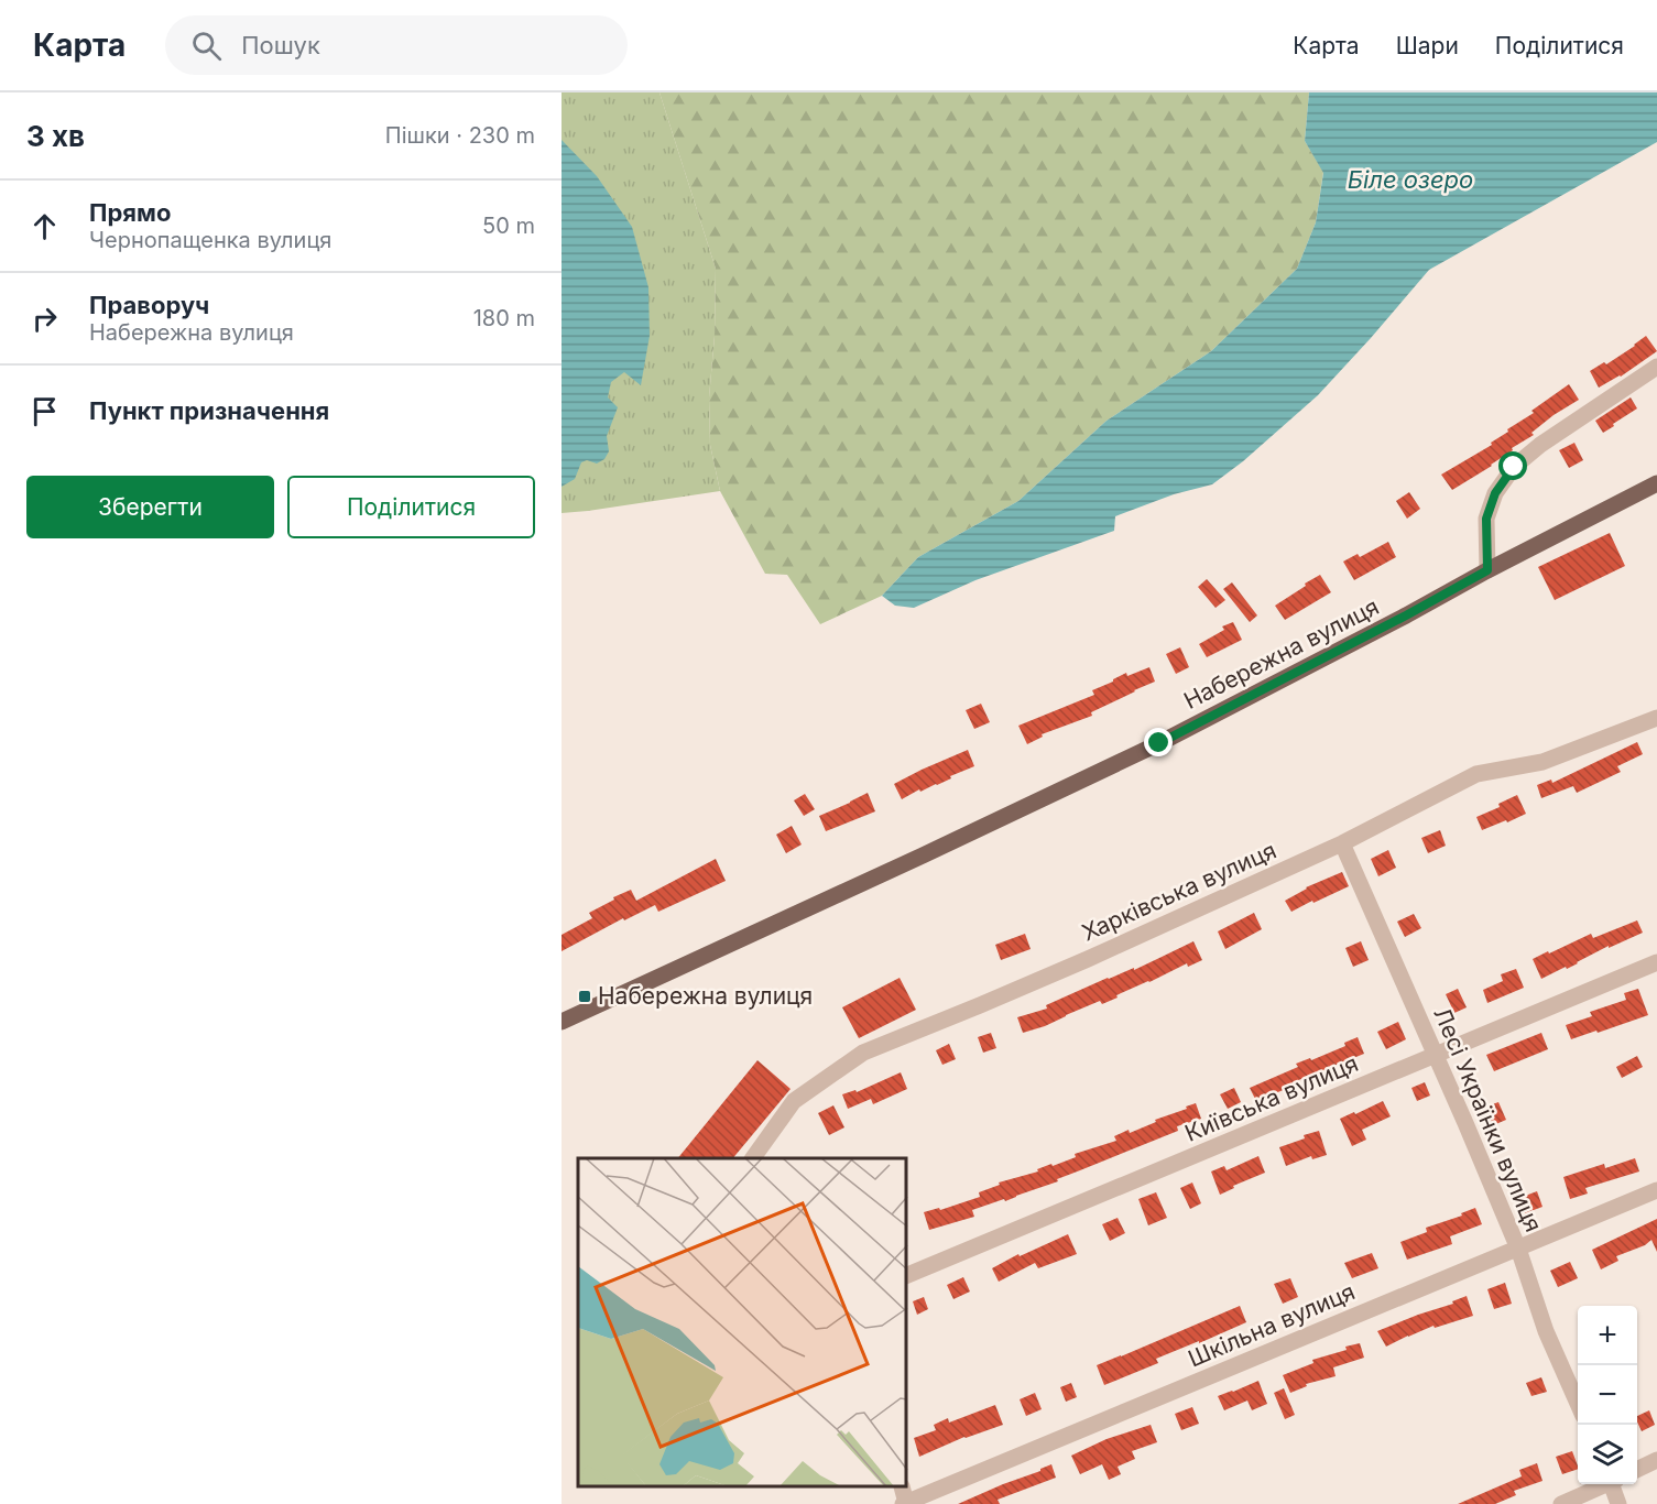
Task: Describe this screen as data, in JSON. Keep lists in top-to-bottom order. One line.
{"streets":{"main road":["Набережна вулиця"],"street":["Харківська вулиця","Київська вулиця","Лесі Українки вулиця","Шкільна вулиця"]},"crossings":[["Харківська вулиця","Лесі Українки вулиця"],["Київська вулиця","Лесі Українки вулиця"],["Лесі Українки вулиця","Шкільна вулиця"]],"water":["Біле озеро"],"places":{"transit":["Набережна вулиця"]},"page":{"header":"Карта","search":"Пошук","nav":["Карта","Шари","Поділитися"],"heading":["3 хв","Пішки · 230 m"],"list":[["Прямо","Чернопащенка вулиця","50 m"],["Праворуч","Набережна вулиця","180 m"],"Пункт призначення"],"buttons":["Зберегти","Поділитися"],"map_buttons":["+","−"]}}
